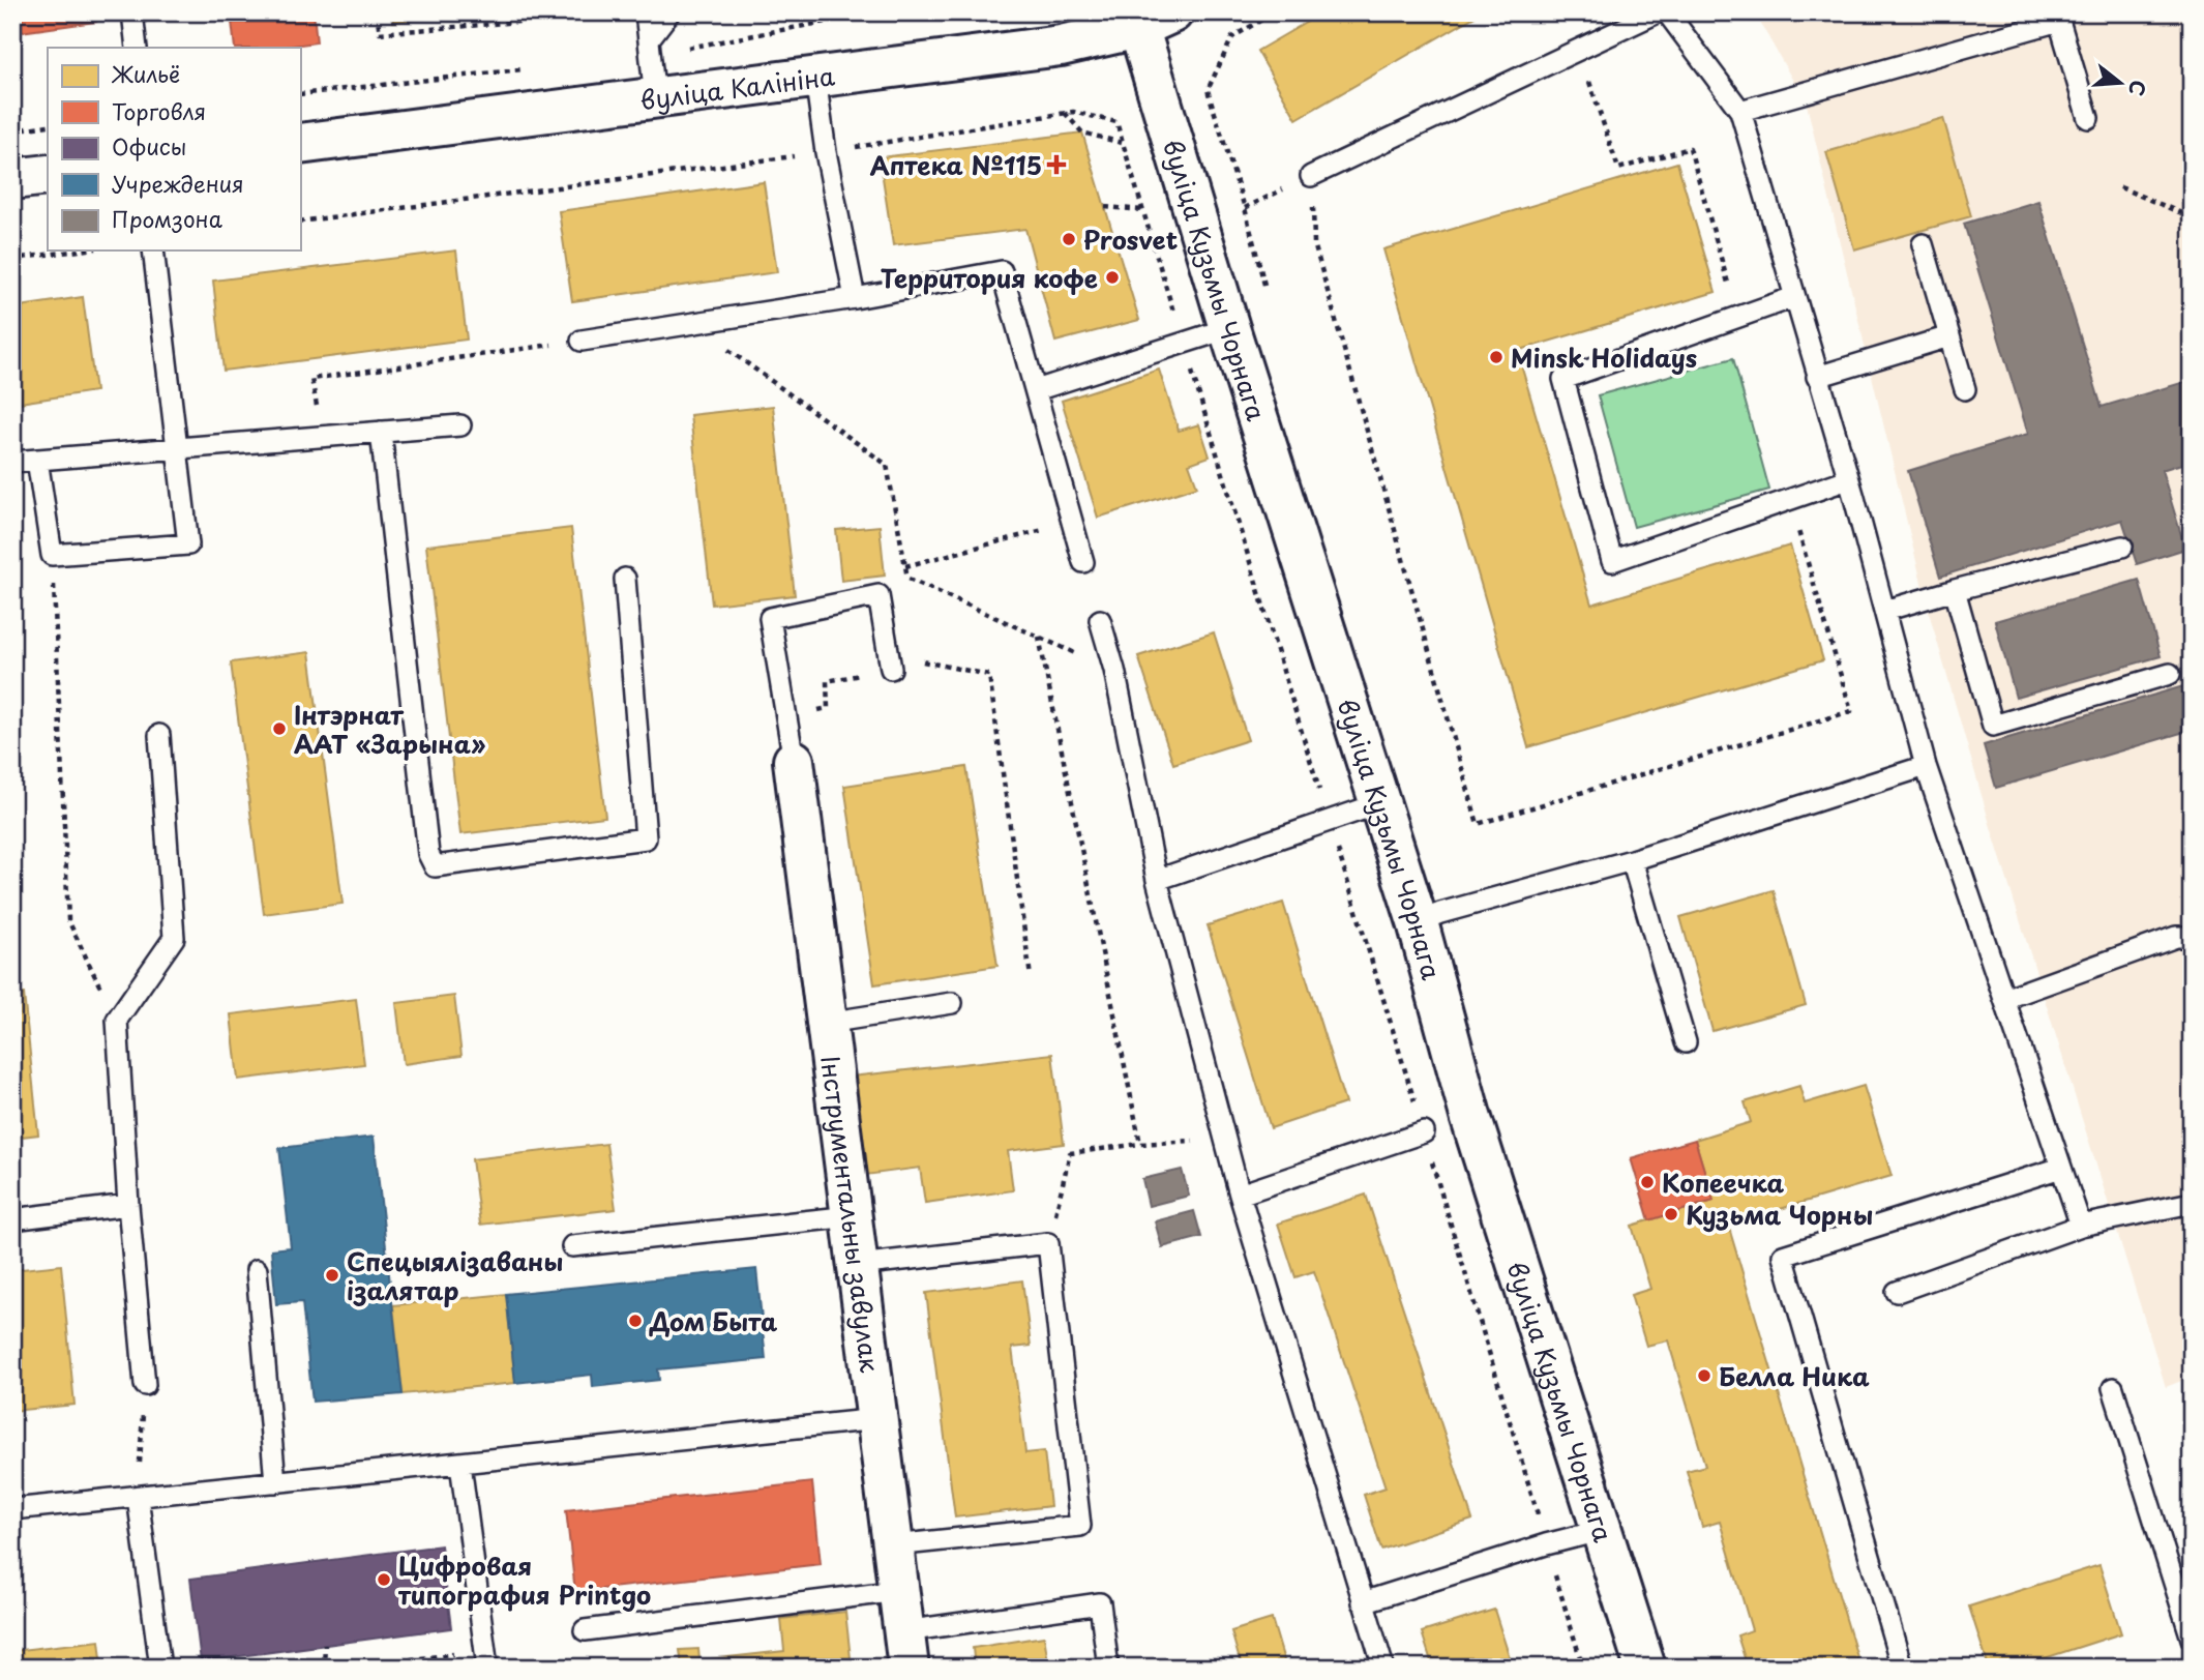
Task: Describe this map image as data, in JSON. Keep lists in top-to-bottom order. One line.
{"streets":{"main road":["вуліца Калініна","вуліца Кузьмы Чорнага","Інструментальны завулак"]},"crossings":[["вуліца Калініна","вуліца Кузьмы Чорнага"]],"places":{"health":["Аптека №115"],"other":["Prosvet","Территория кофе","Minsk Holidays","Інтэрнат ААТ «Зарына»","Копеечка","Кузьма Чорны","Спецыялізаваны ізалятар","Дом Быта","Белла Ника","Цифровая типография Printgo"]},"legend":["Жильё","Торговля","Офисы","Учреждения","Промзона"],"north":"right"}
